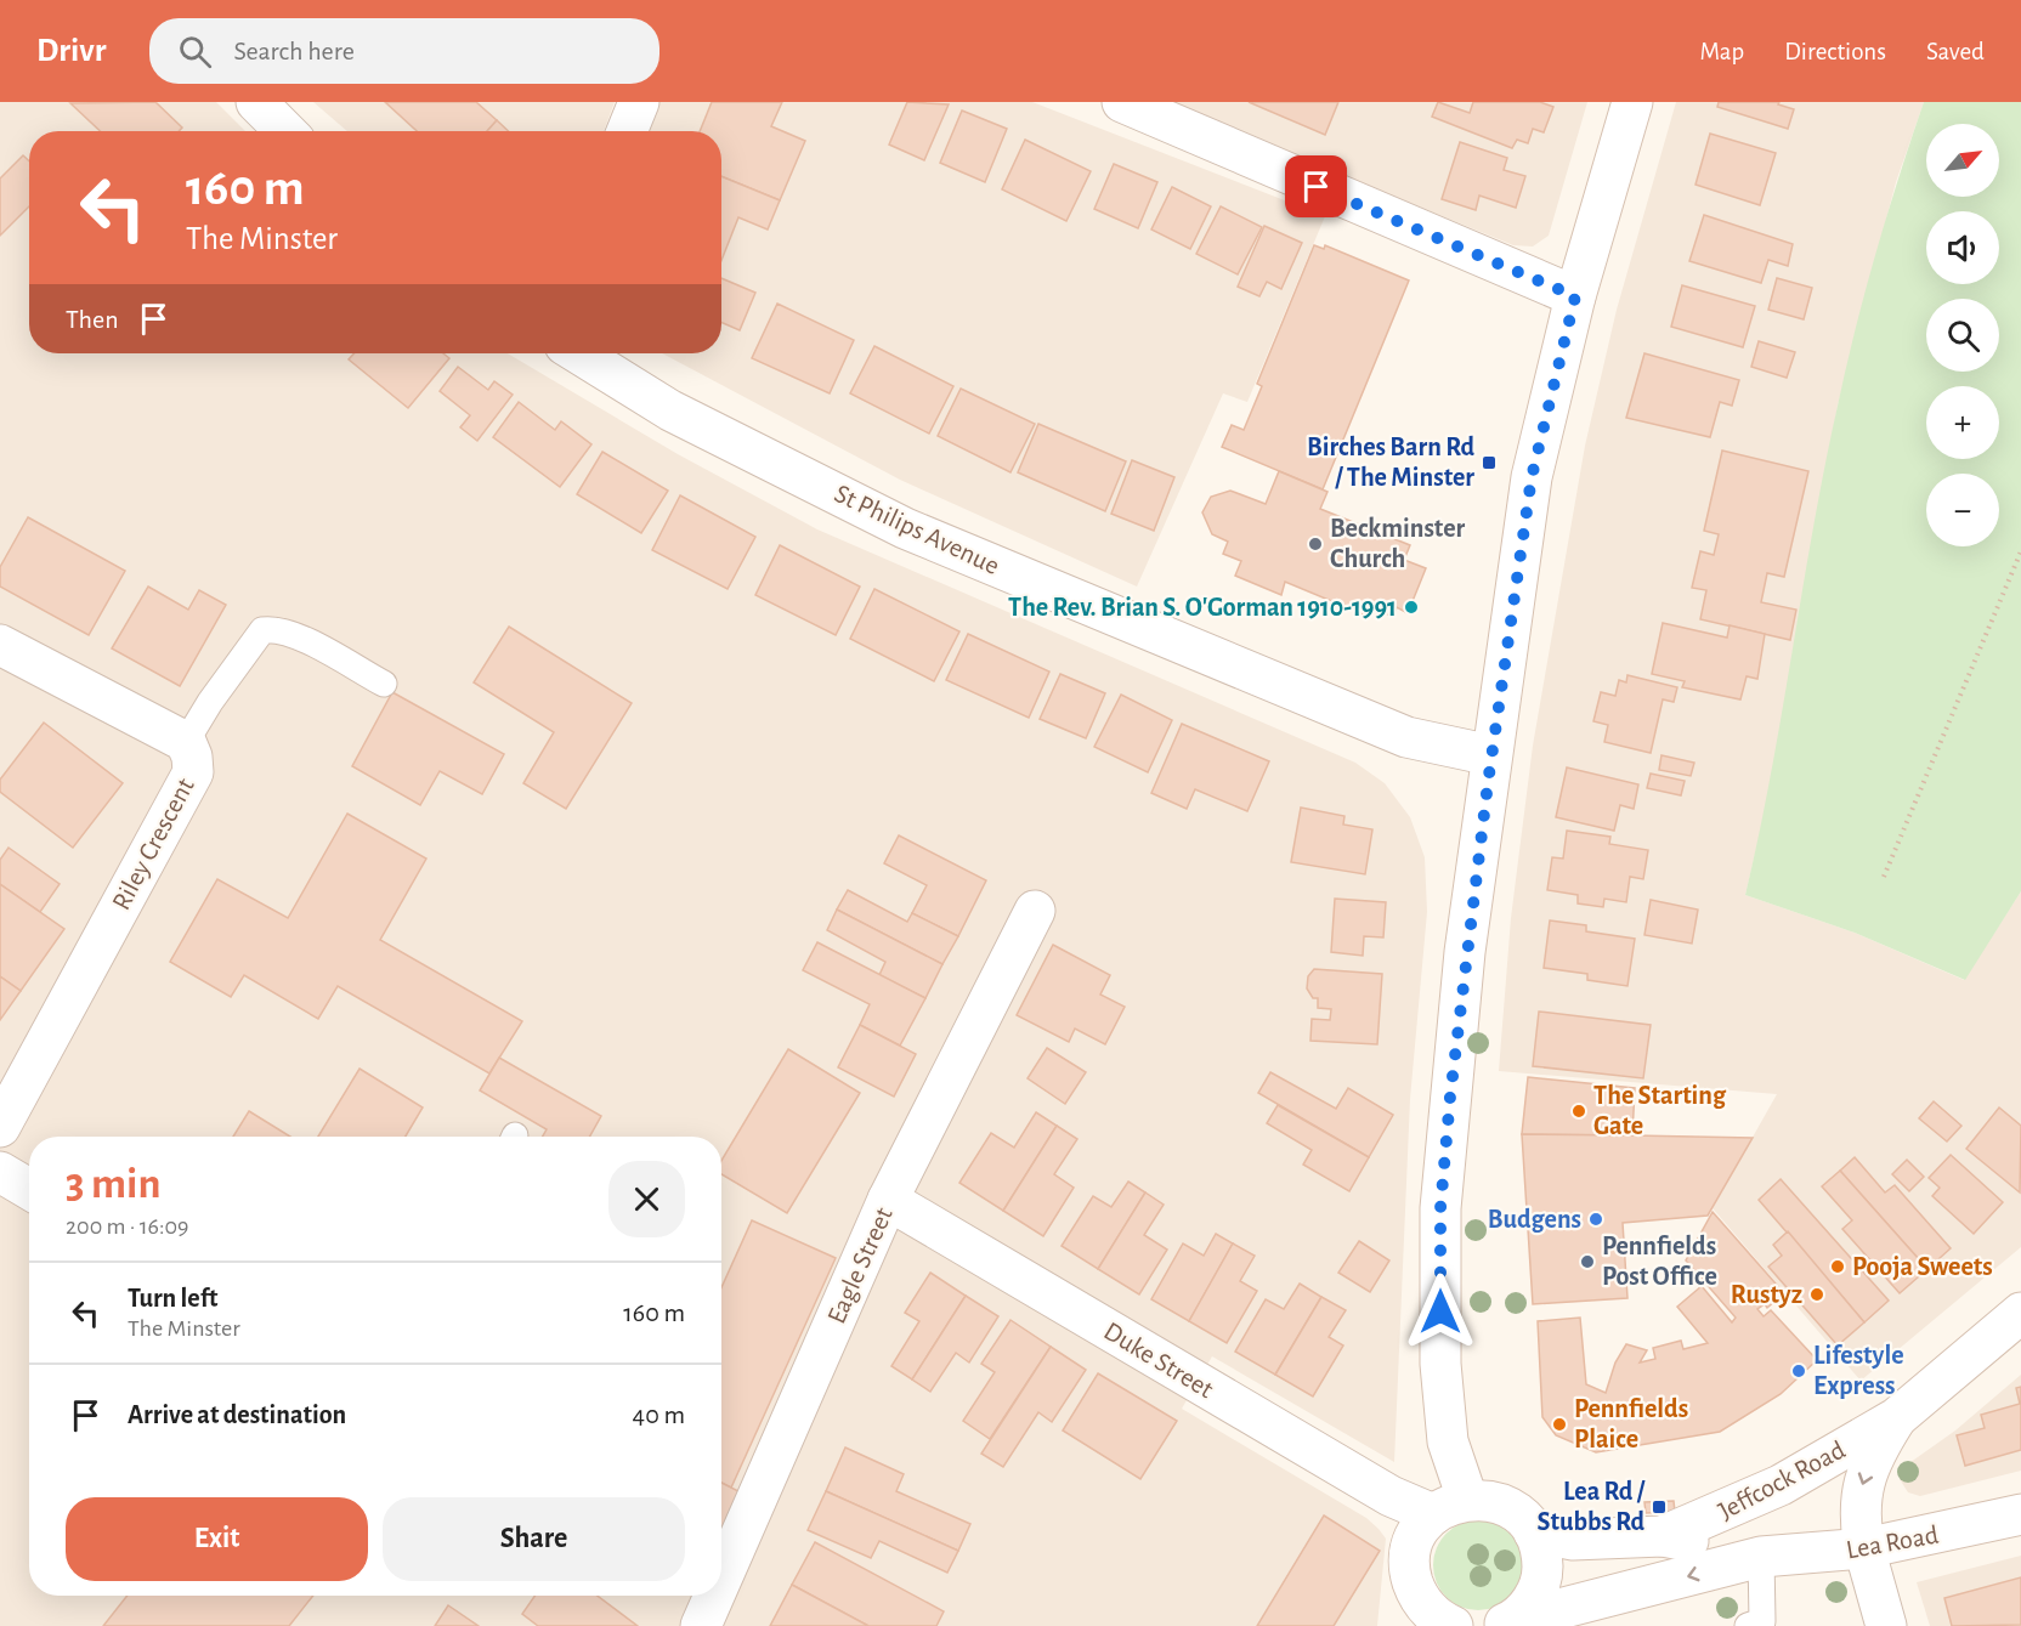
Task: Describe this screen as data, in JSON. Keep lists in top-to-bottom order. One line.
{"streets":{"street":["St Philips Avenue","Riley Crescent","Eagle Street","Duke Street","Jeffcock Road","Lea Road"]},"crossings":[["Eagle Street","Duke Street"],["Duke Street","Lea Road"],["Jeffcock Road","Lea Road"]],"places":{"transit":["Birches Barn Rd / The Minster","Lea Rd / Stubbs Rd"],"other":["Beckminster Church","The Rev. Brian S. O'Gorman 1910-1991","The Starting Gate","Budgens","Pennfields Post Office","Pooja Sweets","Rustyz","Lifestyle Express","Pennfields Plaice"]},"north":"top right","page":{"header":"Drivr","search":"Search here","nav":["Map","Directions","Saved"],"map_buttons":["+","−"],"turn":["160 m","The Minster"],"then":"Then","heading":["3 min","200 m · 16:09"],"list":[{"name":"Turn left","note":"The Minster","value":"160 m"},{"name":"Arrive at destination","value":"40 m"}],"buttons":["Exit","Share"]}}
